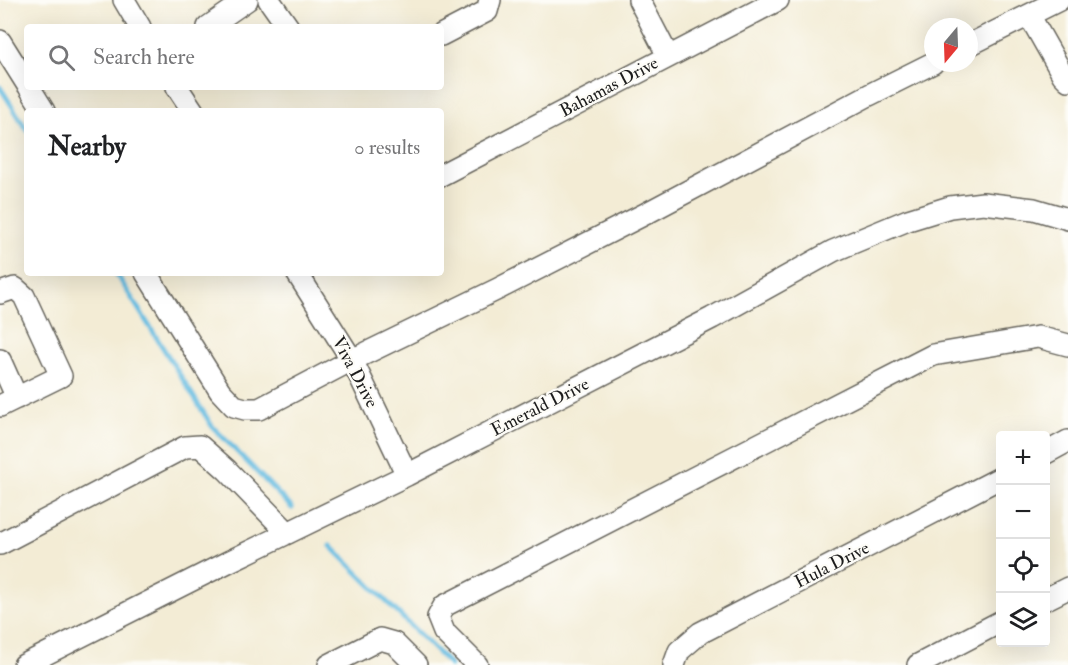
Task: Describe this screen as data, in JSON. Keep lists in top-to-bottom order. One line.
{"streets":{"street":["Bahamas Drive","Viva Drive","Emerald Drive","Hula Drive"]},"crossings":[["Viva Drive","Emerald Drive"]],"north":"bottom","page":{"search":"Search here","heading":["Nearby","0 results"],"map_buttons":["+","−"]}}
